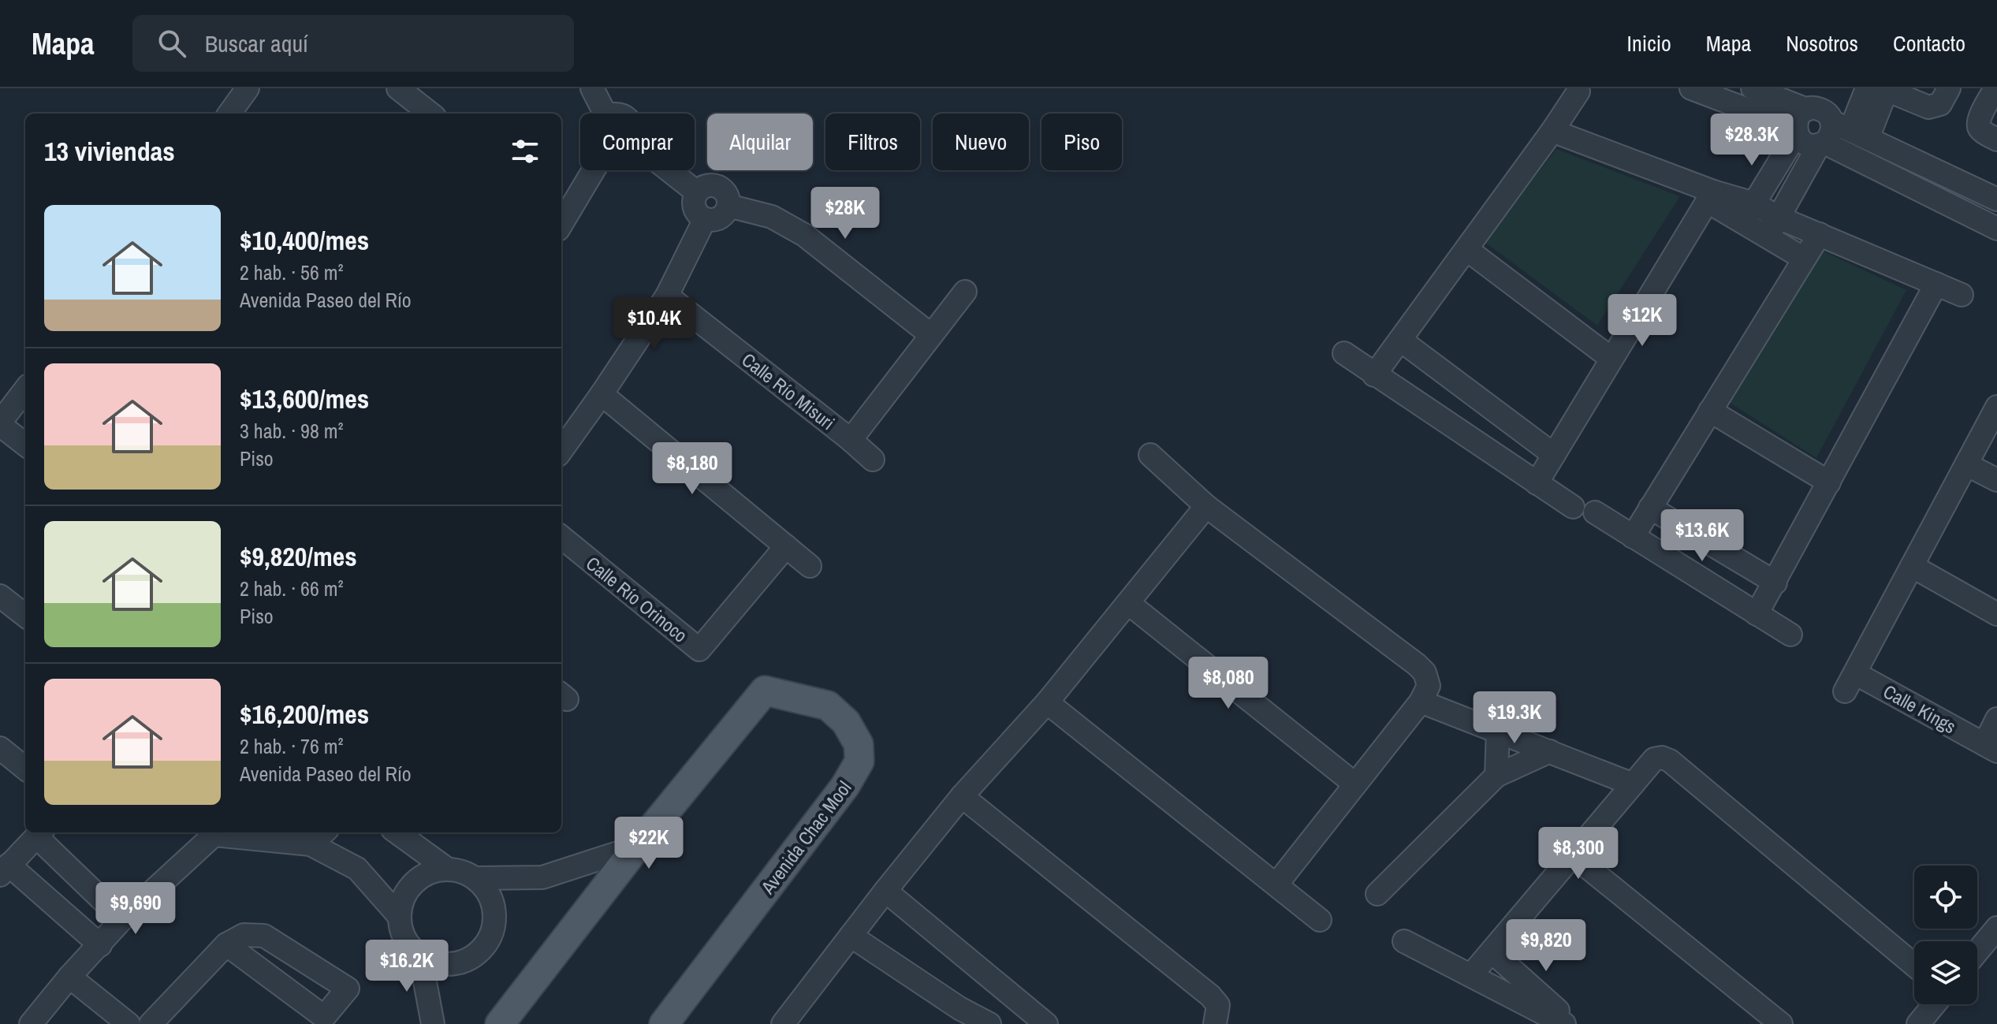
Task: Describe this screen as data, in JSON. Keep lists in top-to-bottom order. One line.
{"streets":{"main road":["Avenida Chac Mool"],"street":["Calle Río Misuri","Calle Río Orinoco","Calle Kings"]},"page":{"header":"Mapa","search":"Buscar aquí","nav":["Inicio","Mapa","Nosotros","Contacto"],"price":["$28.3K","$28K","$12K","$10.4K","$8,180","$13.6K","$8,080","$19.3K","$22K","$8,300","$9,690","$9,820","$16.2K"],"chip":["Comprar","Alquilar","Filtros","Nuevo","Piso"],"heading":"13 viviendas","list":[{"name":"$10,400/mes","note":"2 hab. · 56 m² · Avenida Paseo del Río"},{"name":"$13,600/mes","note":"3 hab. · 98 m² · Piso"},{"name":"$9,820/mes","note":"2 hab. · 66 m² · Piso"},{"name":"$16,200/mes","note":"2 hab. · 76 m² · Avenida Paseo del Río"}]}}
